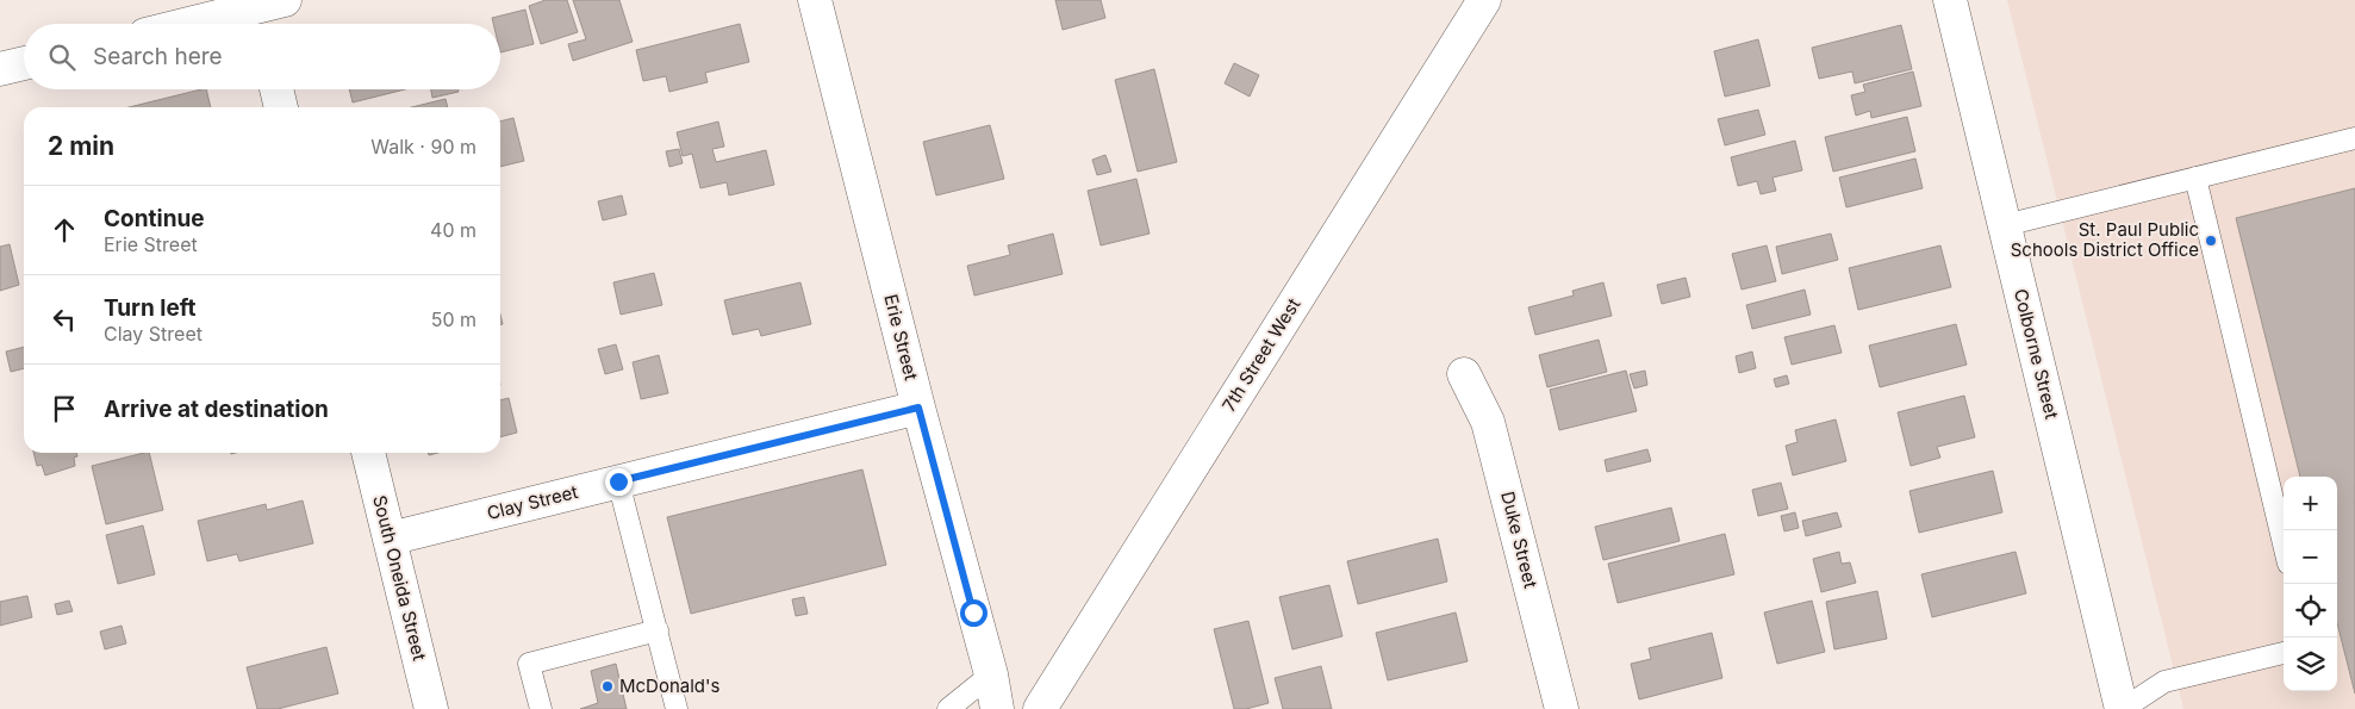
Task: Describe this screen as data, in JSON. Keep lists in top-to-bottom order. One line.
{"streets":{"street":["Erie Street","Colborne Street","7th Street West","Clay Street","Duke Street","South Oneida Street"]},"crossings":[["Erie Street","Clay Street"],["Clay Street","South Oneida Street"]],"places":["St. Paul Public Schools District Office","McDonald's"],"page":{"search":"Search here","heading":["2 min","Walk · 90 m"],"list":[["Continue","Erie Street","40 m"],["Turn left","Clay Street","50 m"],"Arrive at destination"],"map_buttons":["+","−"]}}
